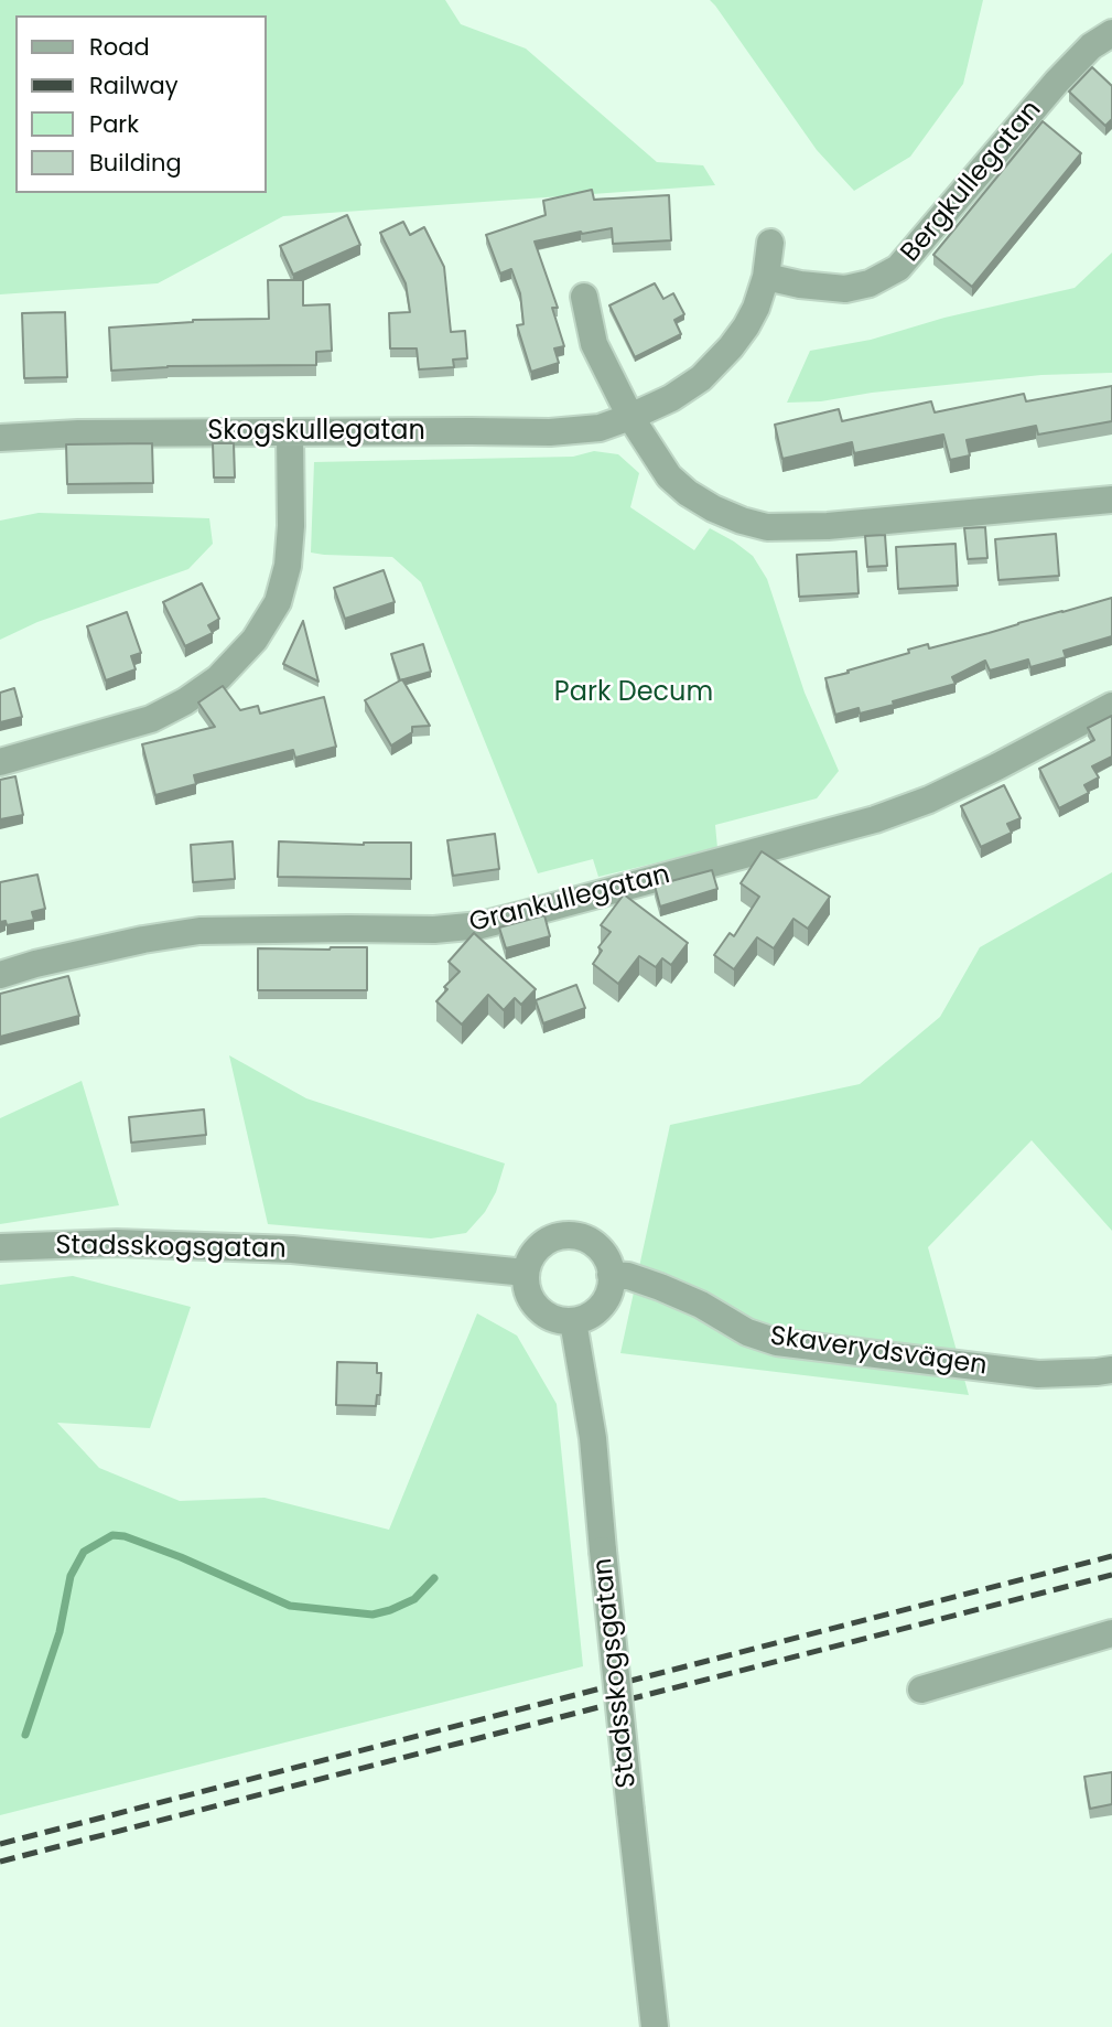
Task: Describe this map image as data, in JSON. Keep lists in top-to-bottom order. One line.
{"streets":{"street":["Bergkullegatan","Skogskullegatan","Grankullegatan","Stadsskogsgatan","Skaverydsvägen"]},"crossings":[["Bergkullegatan","Skogskullegatan"],["Stadsskogsgatan","Skaverydsvägen"]],"parks":["Park Decum"],"legend":["Road","Railway","Park","Building"]}
